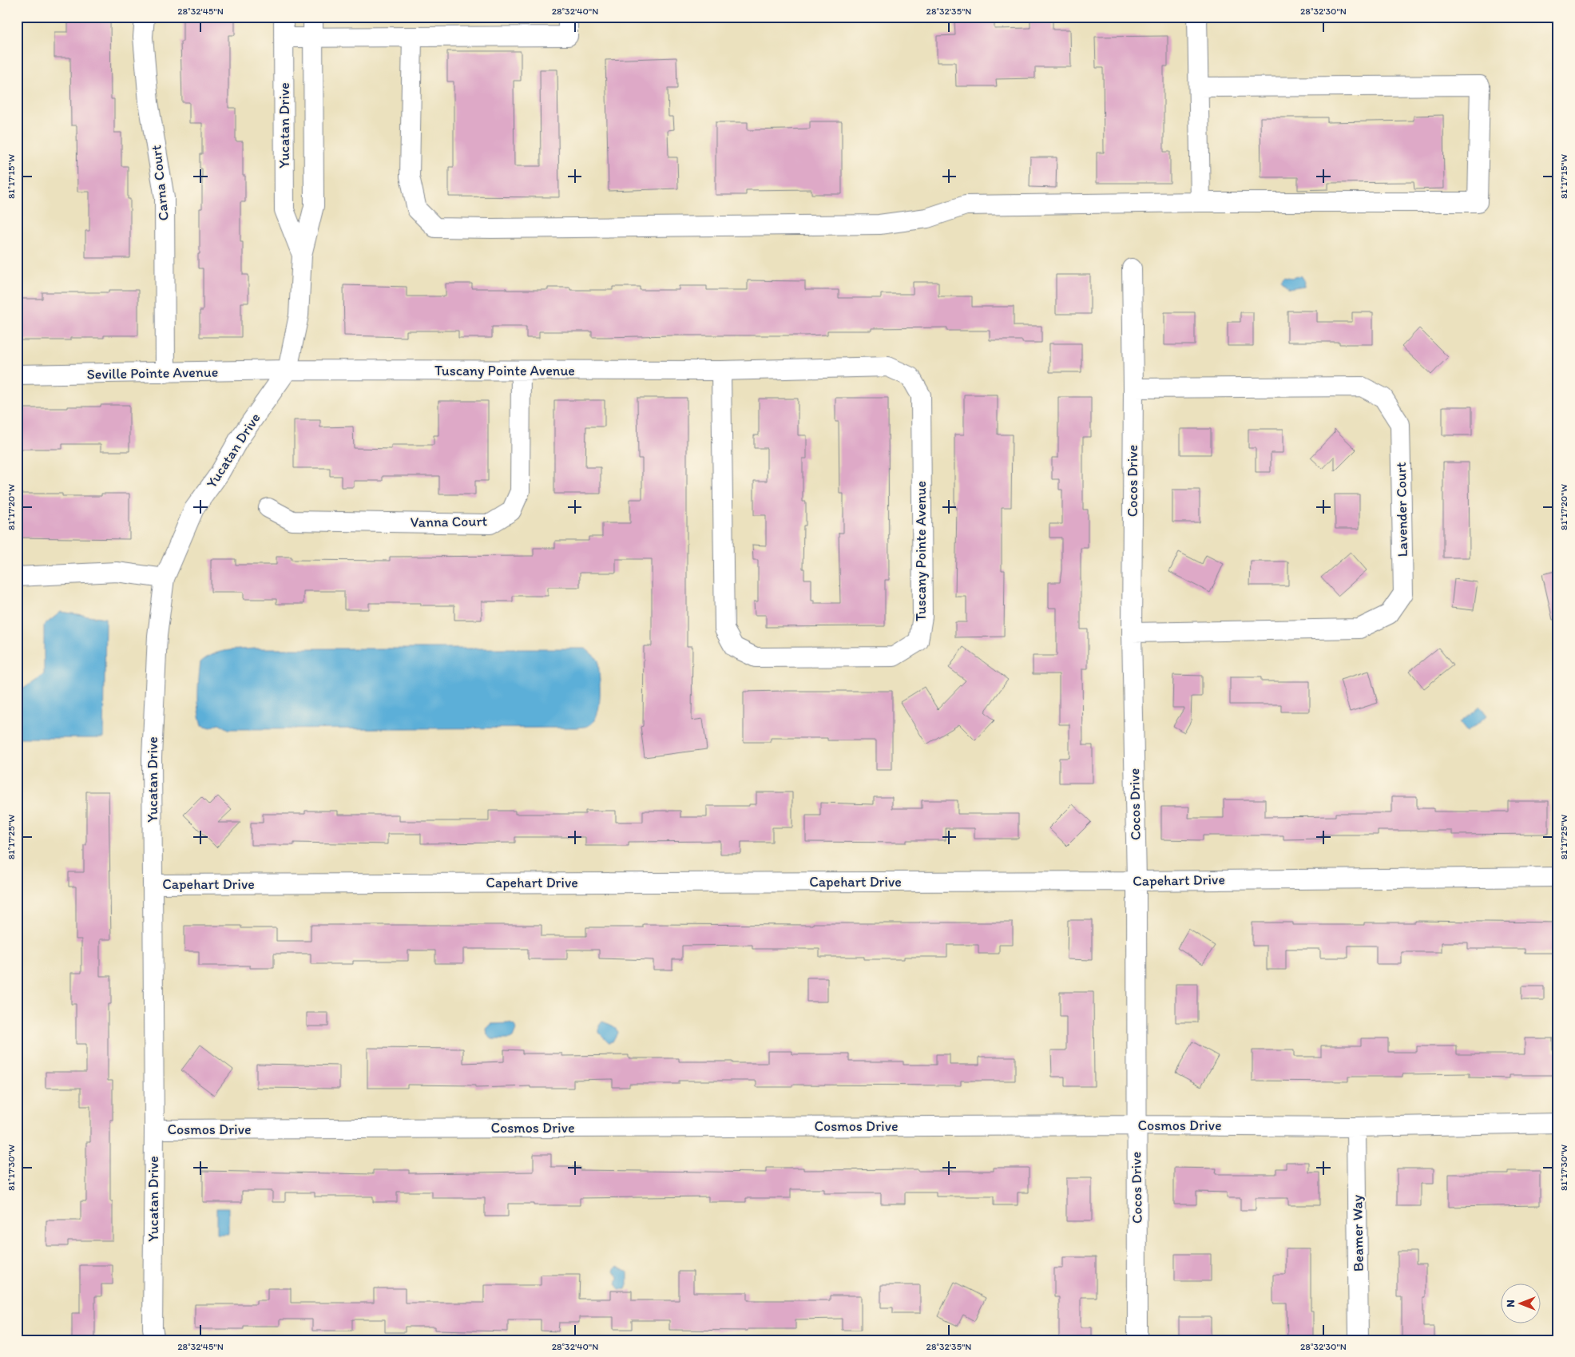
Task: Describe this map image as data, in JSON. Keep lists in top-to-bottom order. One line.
{"streets":{"street":["Yucatan Drive","Carna Court","Tuscany Pointe Avenue","Seville Pointe Avenue","Cocos Drive","Lavender Court","Vanna Court","Capehart Drive","Cosmos Drive","Beamer Way"]},"crossings":[["Yucatan Drive","Tuscany Pointe Avenue"],["Yucatan Drive","Seville Pointe Avenue"],["Yucatan Drive","Capehart Drive"],["Yucatan Drive","Cosmos Drive"],["Carna Court","Seville Pointe Avenue"],["Tuscany Pointe Avenue","Seville Pointe Avenue"],["Tuscany Pointe Avenue","Vanna Court"],["Cocos Drive","Lavender Court"],["Cocos Drive","Capehart Drive"],["Cocos Drive","Cosmos Drive"],["Cosmos Drive","Beamer Way"]],"north":"left","coordinates":["28°32'45\"N","28°32'40\"N","28°32'35\"N","28°32'30\"N","81°17'15\"W","81°17'20\"W","81°17'25\"W","81°17'30\"W"]}
